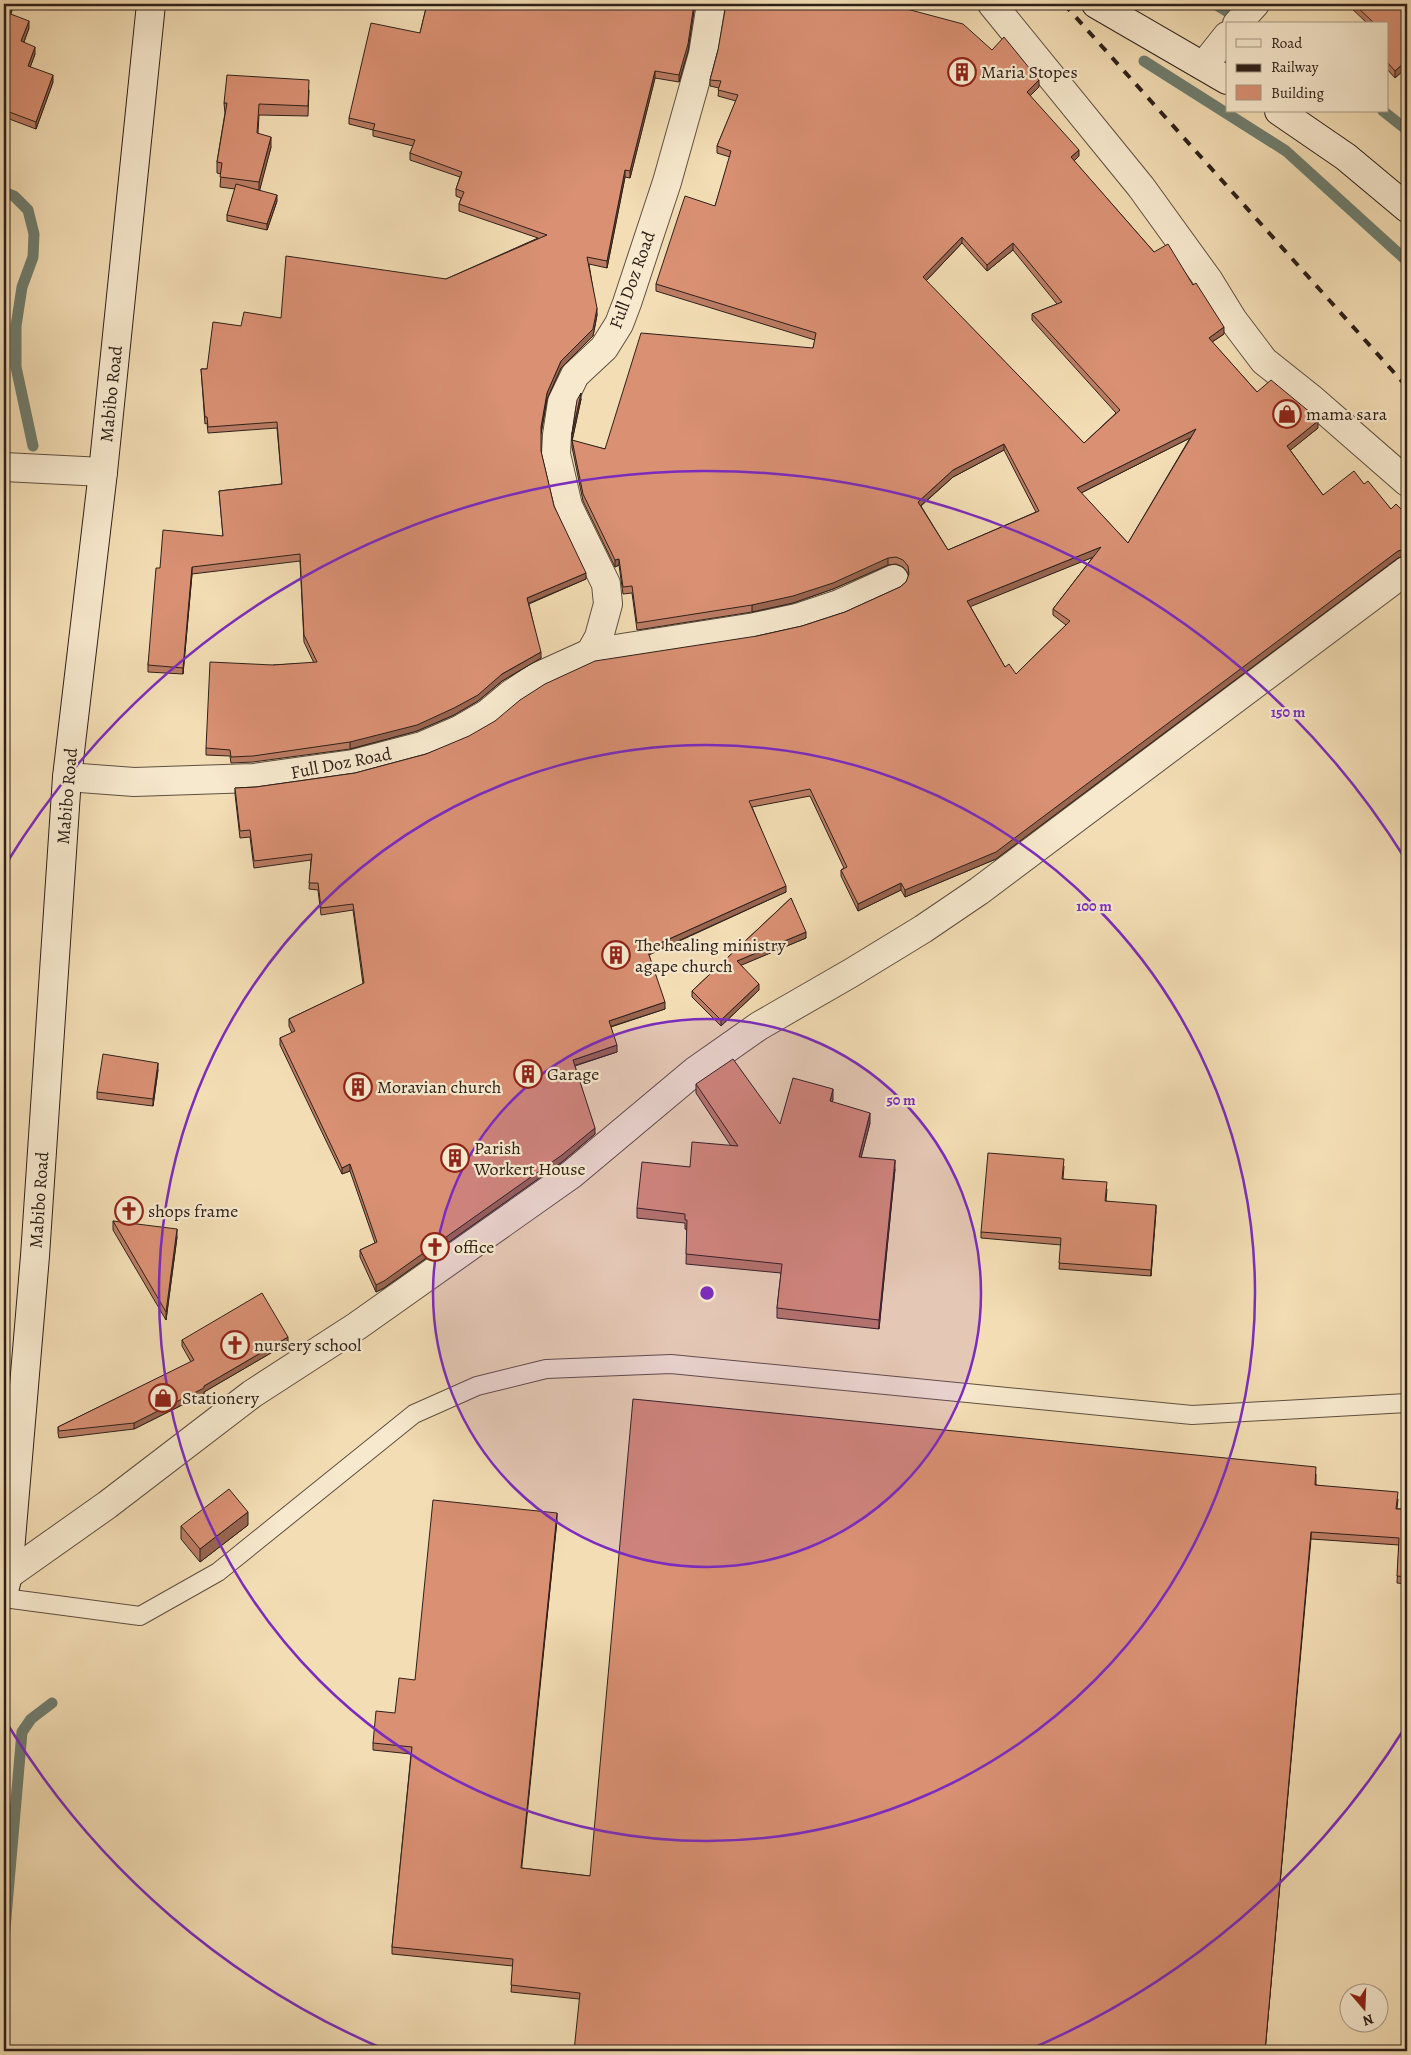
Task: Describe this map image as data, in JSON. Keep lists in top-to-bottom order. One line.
{"streets":{"street":["Full Doz Road","Mabibo Road"]},"crossings":[["Full Doz Road","Mabibo Road"]],"places":{"building":["Maria Stopes","The healing ministry agape church","Garage","Moravian church","Parish Workert House"],"shop":["mama sara","Stationery"],"church":["shops frame","office","nursery school"]},"legend":["Road","Railway","Building"],"north":"bottom","rings":["150 m","100 m","50 m"]}
